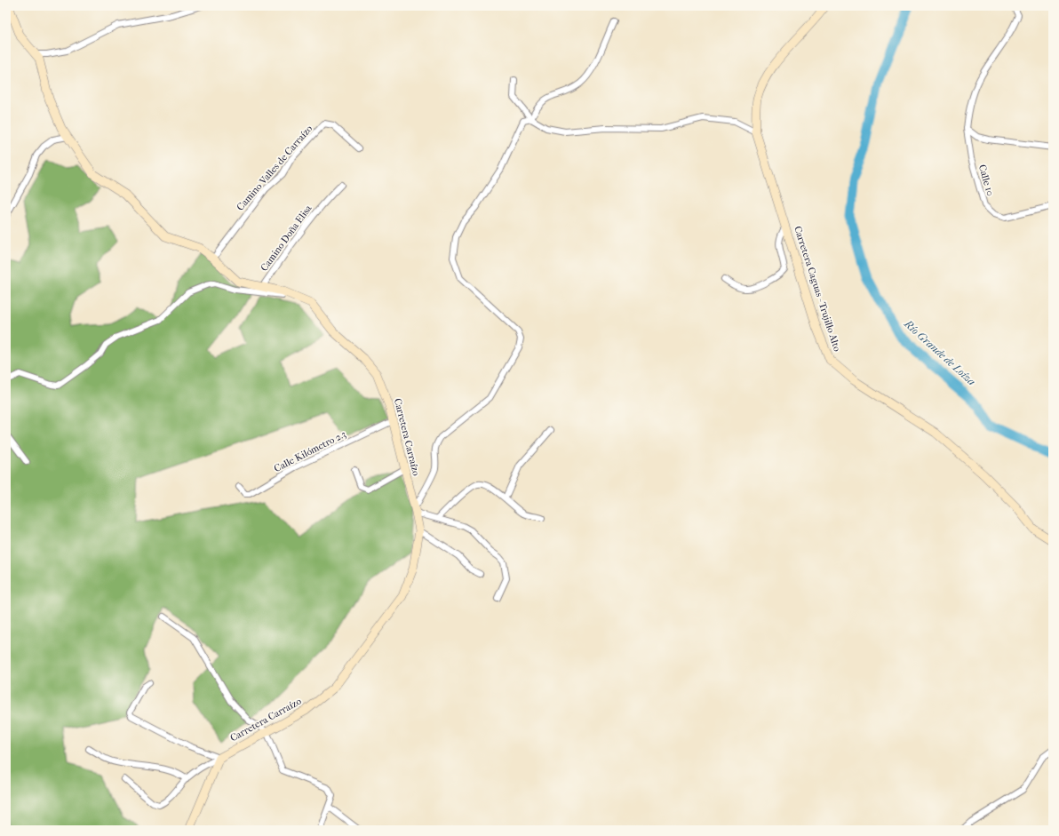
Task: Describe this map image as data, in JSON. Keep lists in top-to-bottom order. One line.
{"streets":{"street":["Camino Valles de Carraízo","Calle 10","Camino Doña Elisa","Carretera Caguas - Trujillo Alto","Carretera Carraízo","Calle Kilómetro 2.3"]},"crossings":[["Camino Valles de Carraízo","Carretera Carraízo"],["Camino Doña Elisa","Carretera Carraízo"],["Carretera Carraízo","Calle Kilómetro 2.3"]],"water":["Río Grande de Loíza"]}
